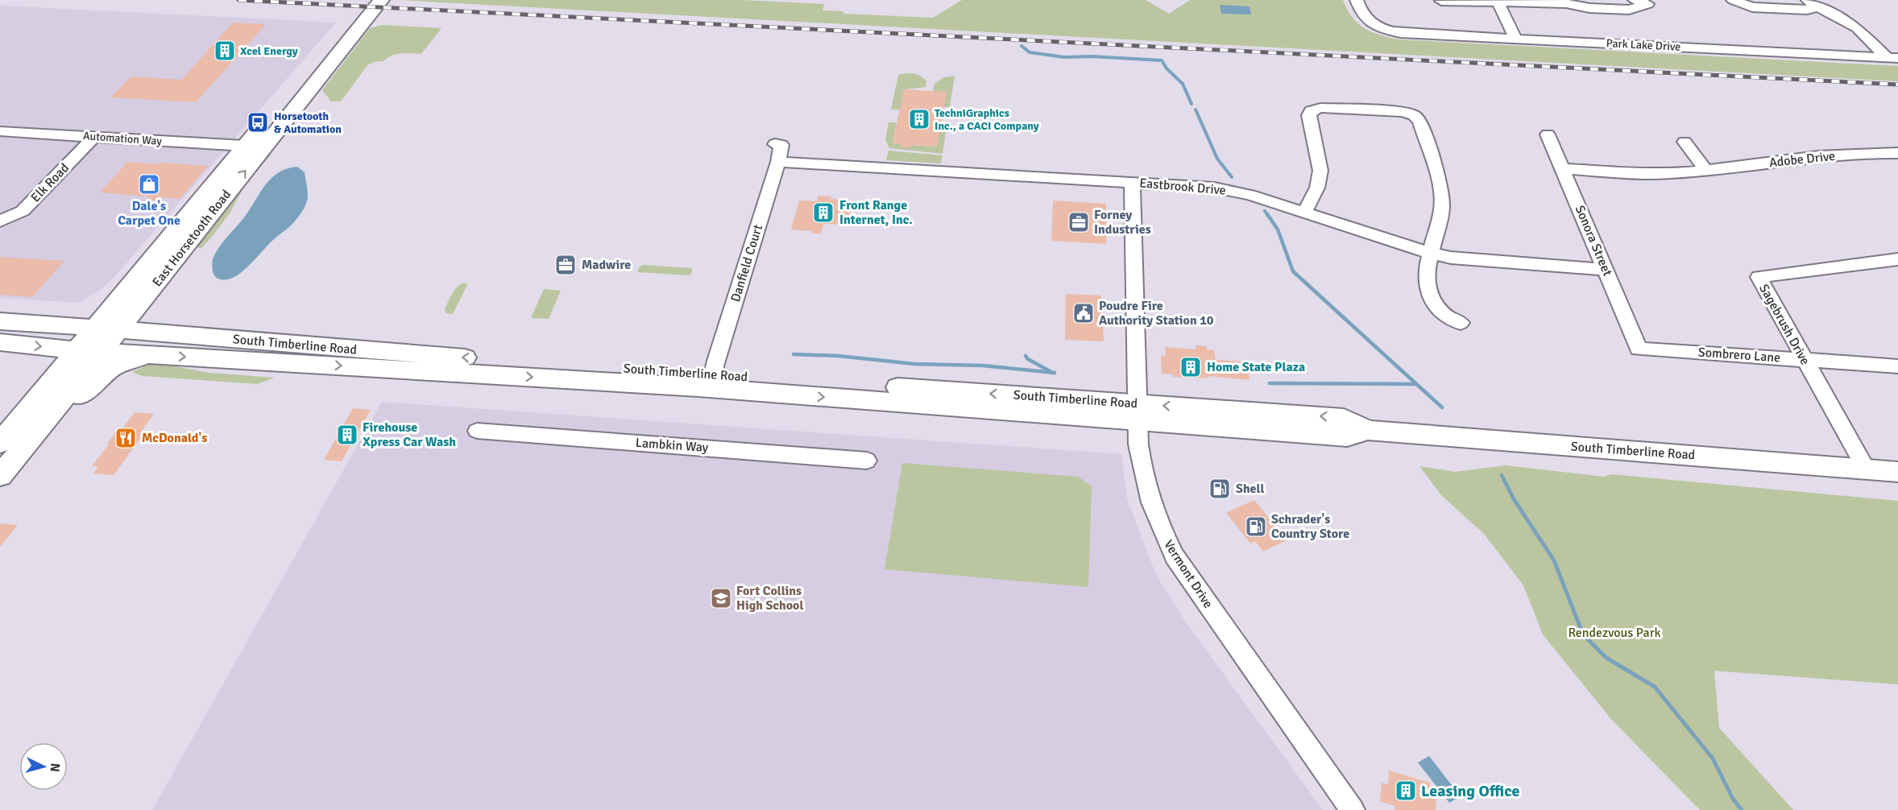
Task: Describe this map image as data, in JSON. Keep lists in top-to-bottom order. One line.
{"streets":{"main road":["East Horsetooth Road","South Timberline Road"],"street":["Park Lake Drive","Automation Way","Adobe Drive","Elk Road","Eastbrook Drive","Sonora Street","Danfield Court","Sagebrush Drive","Sombrero Lane","Lambkin Way","Vermont Drive"]},"crossings":[["Automation Way","Elk Road"],["Automation Way","East Horsetooth Road"],["Adobe Drive","Sonora Street"],["Eastbrook Drive","Sonora Street"],["Eastbrook Drive","Danfield Court"],["Eastbrook Drive","Vermont Drive"],["East Horsetooth Road","South Timberline Road"],["Sonora Street","Sombrero Lane"],["Danfield Court","South Timberline Road"],["Sagebrush Drive","South Timberline Road"],["Sagebrush Drive","Sombrero Lane"],["South Timberline Road","Vermont Drive"]],"parks":["Rendezvous Park"],"places":{"building":["Xcel Energy","TechniGraphics Inc., a CACI Company","Front Range Internet, Inc.","Home State Plaza","Firehouse Xpress Car Wash","Leasing Office"],"bus stop":["Horsetooth & Automation"],"shop":["Dale's Carpet One"],"office":["Forney Industries","Madwire"],"public building":["Poudre Fire Authority Station 10"],"restaurant":["McDonald's"],"fuel station":["Shell","Schrader's Country Store"],"school or university":["Fort Collins High School"]},"north":"right"}
